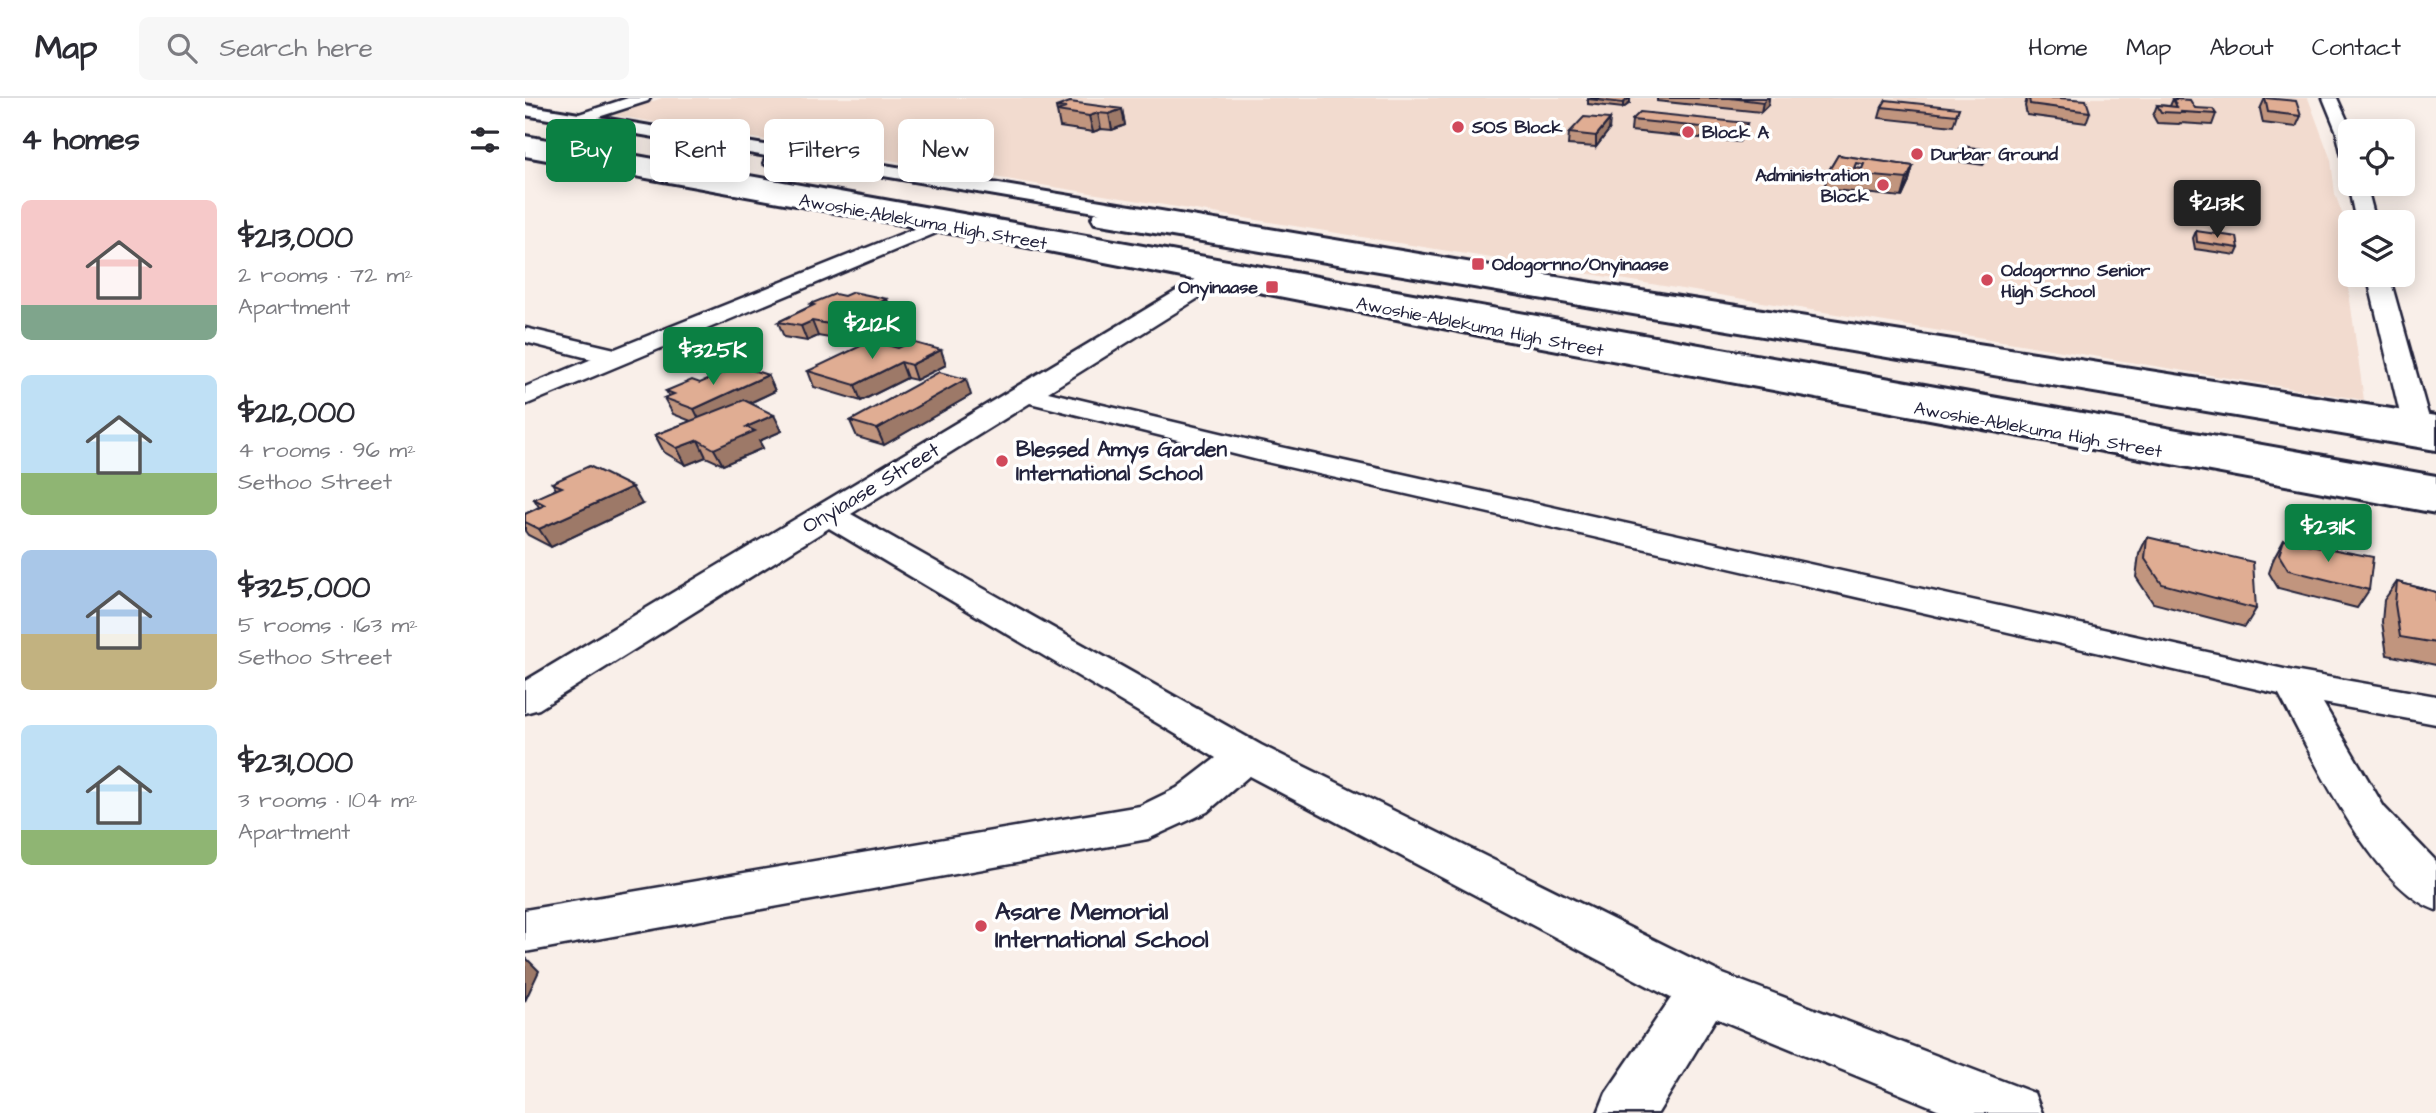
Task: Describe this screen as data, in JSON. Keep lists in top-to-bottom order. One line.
{"streets":{"main road":["Awoshie-Ablekuma High Street"],"street":["Onyiaase Street"]},"crossings":[["Awoshie-Ablekuma High Street","Onyiaase Street"]],"places":{"other":["SOS Block","Block A","Durbar Ground","Administration Block","Odogornno Senior High School","Blessed Amys Garden International School","Asare Memorial International School"],"transit":["Odogornno/Onyinaase","Onyinaase"]},"page":{"header":"Map","search":"Search here","nav":["Home","Map","About","Contact"],"heading":"4 homes","chip":["Buy","Rent","Filters","New"],"price":["$213K","$212K","$325K","$231K"],"list":[{"name":"$213,000","note":"2 rooms · 72 m² · Apartment"},{"name":"$212,000","note":"4 rooms · 96 m² · Sethoo Street"},{"name":"$325,000","note":"5 rooms · 163 m² · Sethoo Street"},{"name":"$231,000","note":"3 rooms · 104 m² · Apartment"}]}}
